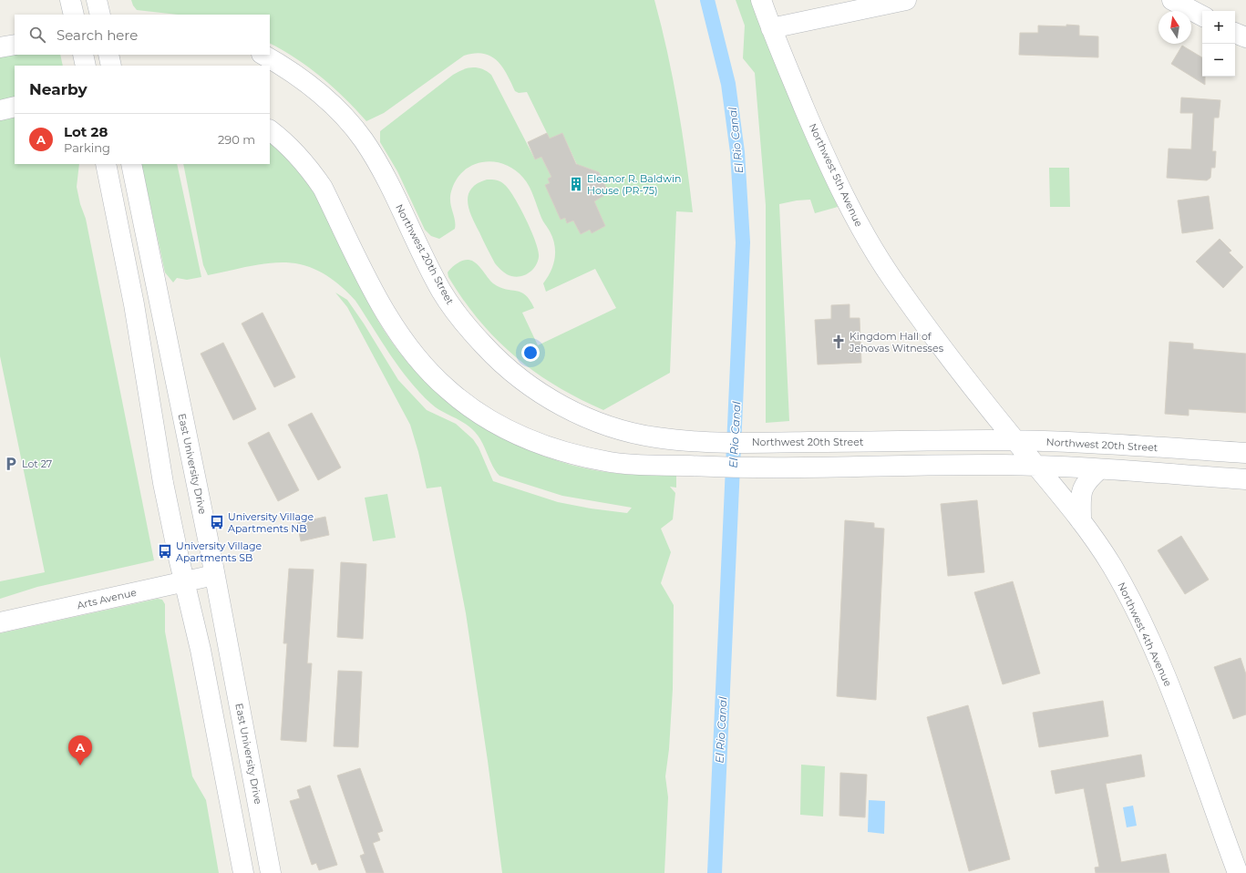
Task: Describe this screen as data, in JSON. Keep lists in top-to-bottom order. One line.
{"streets":{"street":["Northwest 5th Avenue","Northwest 20th Street","East University Drive","Arts Avenue","Northwest 4th Avenue"]},"crossings":[["Northwest 5th Avenue","Northwest 20th Street"],["Northwest 5th Avenue","Northwest 4th Avenue"],["Northwest 20th Street","Northwest 4th Avenue"],["East University Drive","Arts Avenue"]],"water":["El Rio Canal"],"places":{"building":["Eleanor R. Baldwin House (PR-75)"],"church":["Kingdom Hall of Jehovas Witnesses"],"parking":["Lot 27"],"bus stop":["University Village Apartments NB","University Village Apartments SB"]},"north":"top","page":{"map_buttons":["+","−"],"search":"Search here","heading":"Nearby","list":[{"mark":"A","name":"Lot 28","note":"Parking","value":"290 m"}],"pins":"A"}}
